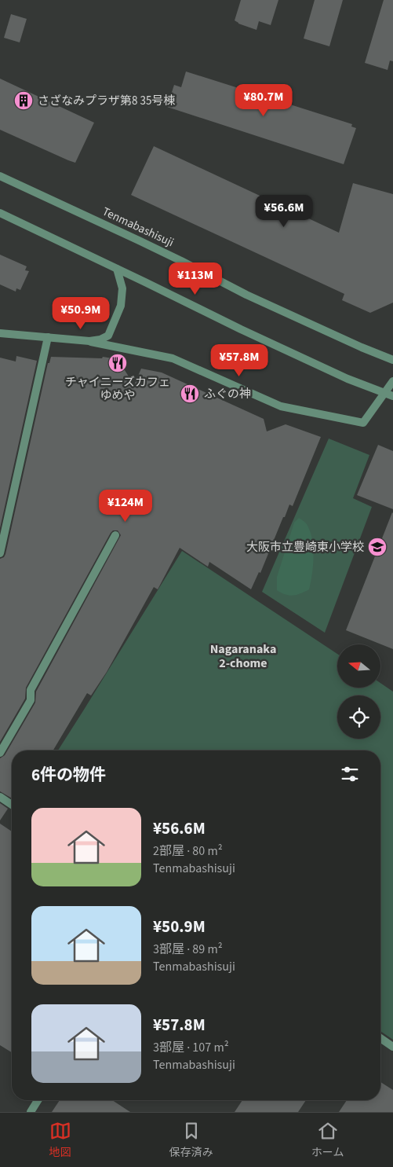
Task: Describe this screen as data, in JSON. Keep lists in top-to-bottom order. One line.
{"streets":{"street":["Tenmabashisuji"]},"districts":["Nagaranaka 2-chome"],"places":{"building":["さざなみプラザ第8 35号棟"],"restaurant":["チャイニーズカフェ ゆめや","ふぐの神"],"school or university":["大阪市立豊崎東小学校"]},"north":"left","page":{"price":["¥80.7M","¥56.6M","¥113M","¥50.9M","¥57.8M","¥124M"],"heading":"6件の物件","list":[{"name":"¥56.6M","note":"2部屋 · 80 m² · Tenmabashisuji"},{"name":"¥50.9M","note":"3部屋 · 89 m² · Tenmabashisuji"},{"name":"¥57.8M","note":"3部屋 · 107 m² · Tenmabashisuji"}],"tabs":["地図","保存済み","ホーム"]}}
